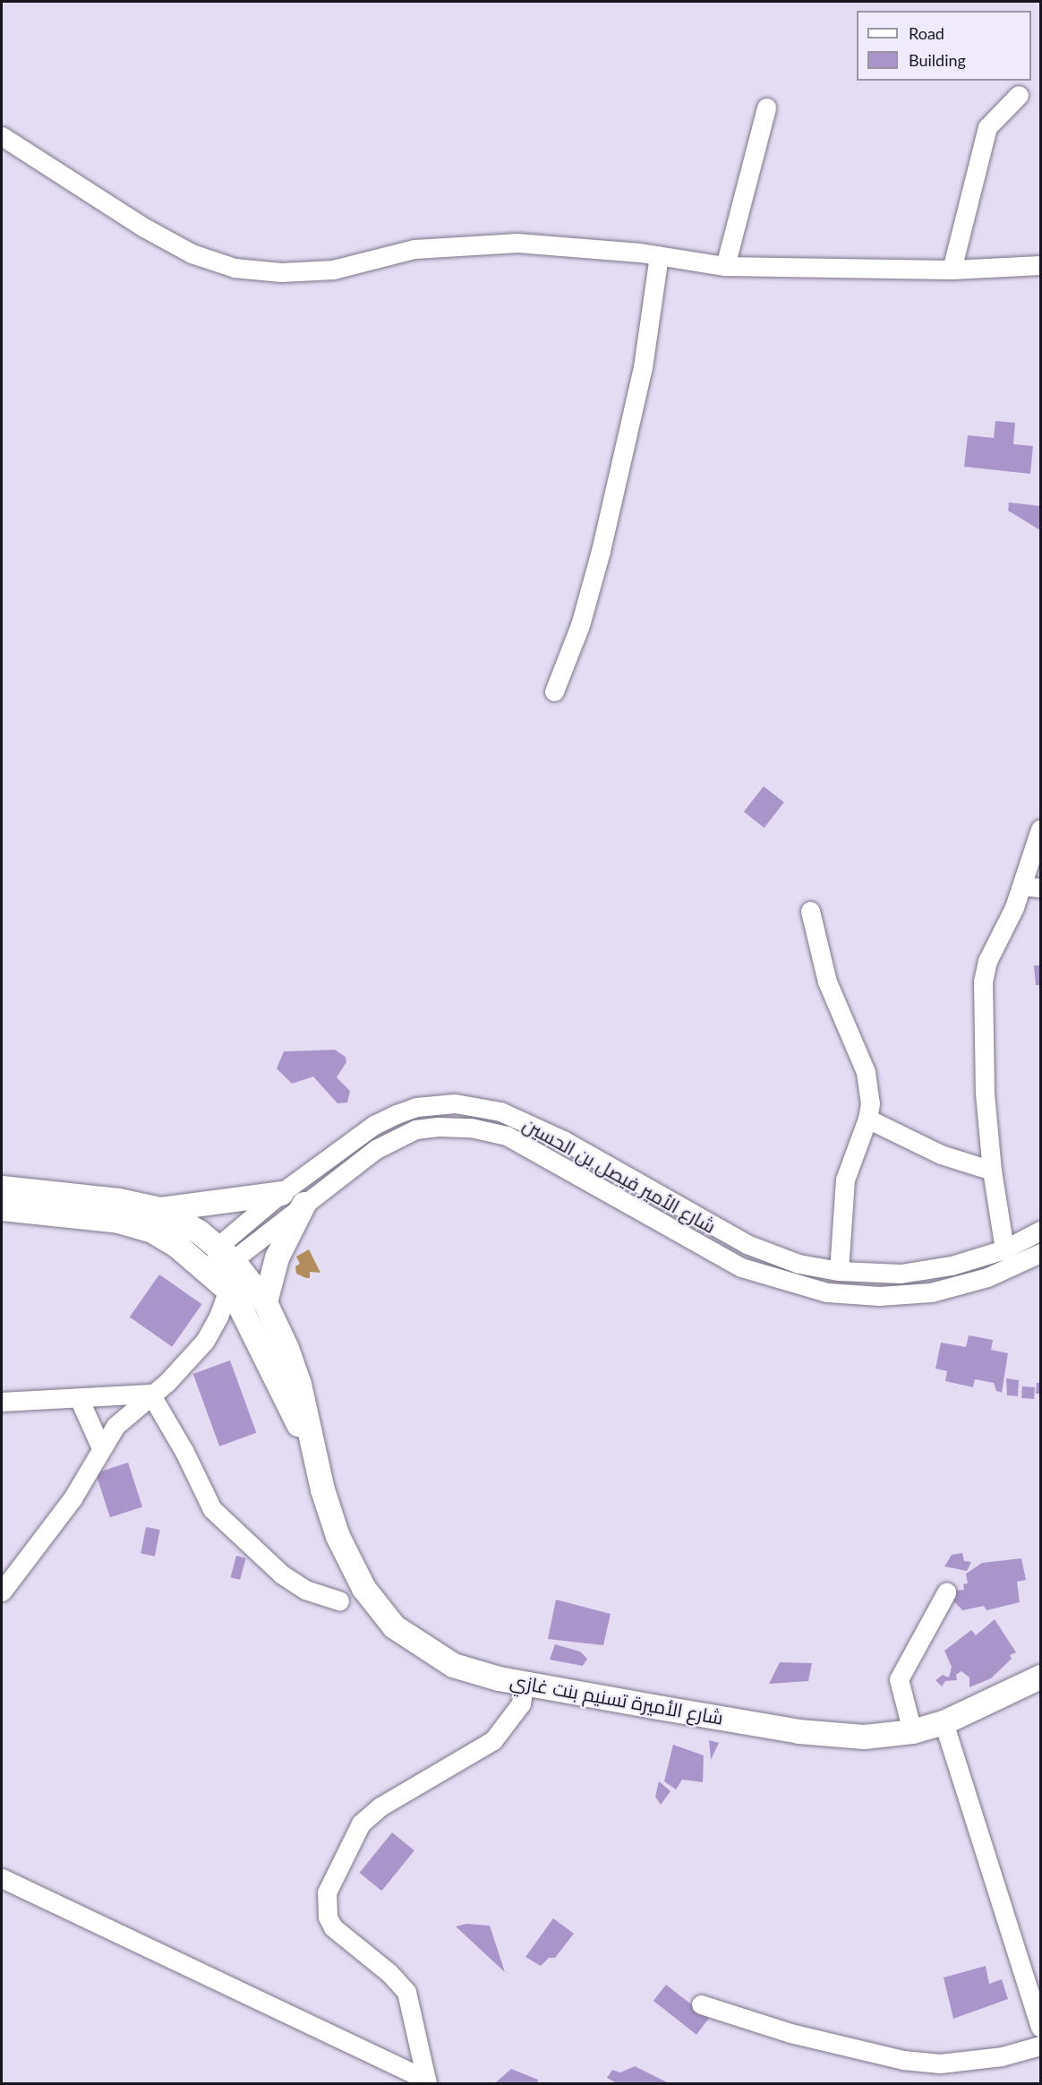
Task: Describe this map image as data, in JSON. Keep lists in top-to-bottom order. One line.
{"streets":{"main road":["شارع الأميرة تسنيم بنت غازي"],"street":["شارع الأمير فيصل بن الحسين"]},"crossings":[["شارع الأمير فيصل بن الحسين","شارع الأميرة تسنيم بنت غازي"]],"legend":["Road","Building"]}
